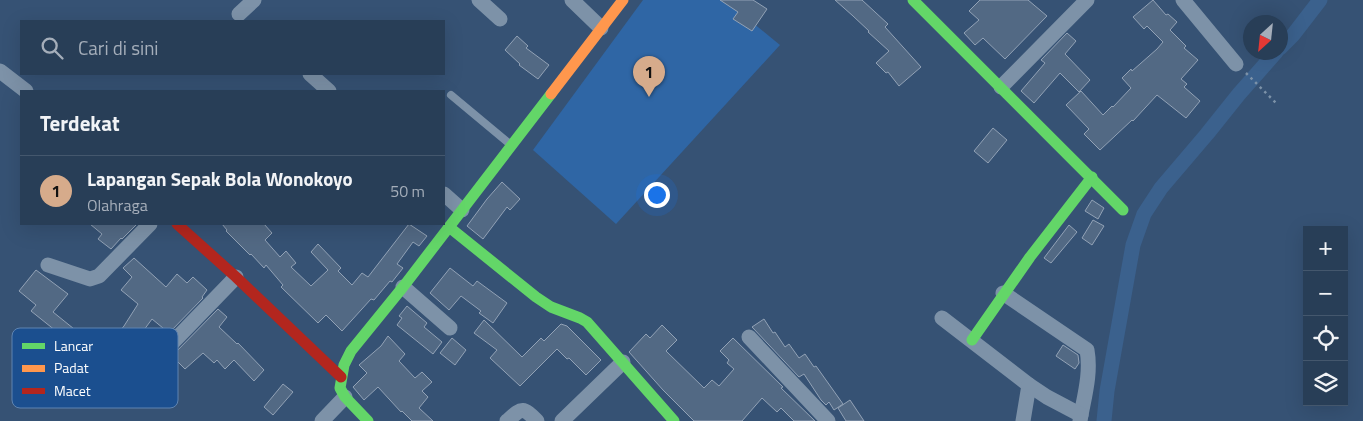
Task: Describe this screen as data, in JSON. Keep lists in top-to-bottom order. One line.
{"legend":["Lancar","Padat","Macet"],"north":"bottom left","page":{"search":"Cari di sini","pins":"1","heading":"Terdekat","list":[{"mark":"1","name":"Lapangan Sepak Bola Wonokoyo","note":"Olahraga","value":"50 m"}],"map_buttons":["+","−"]}}
